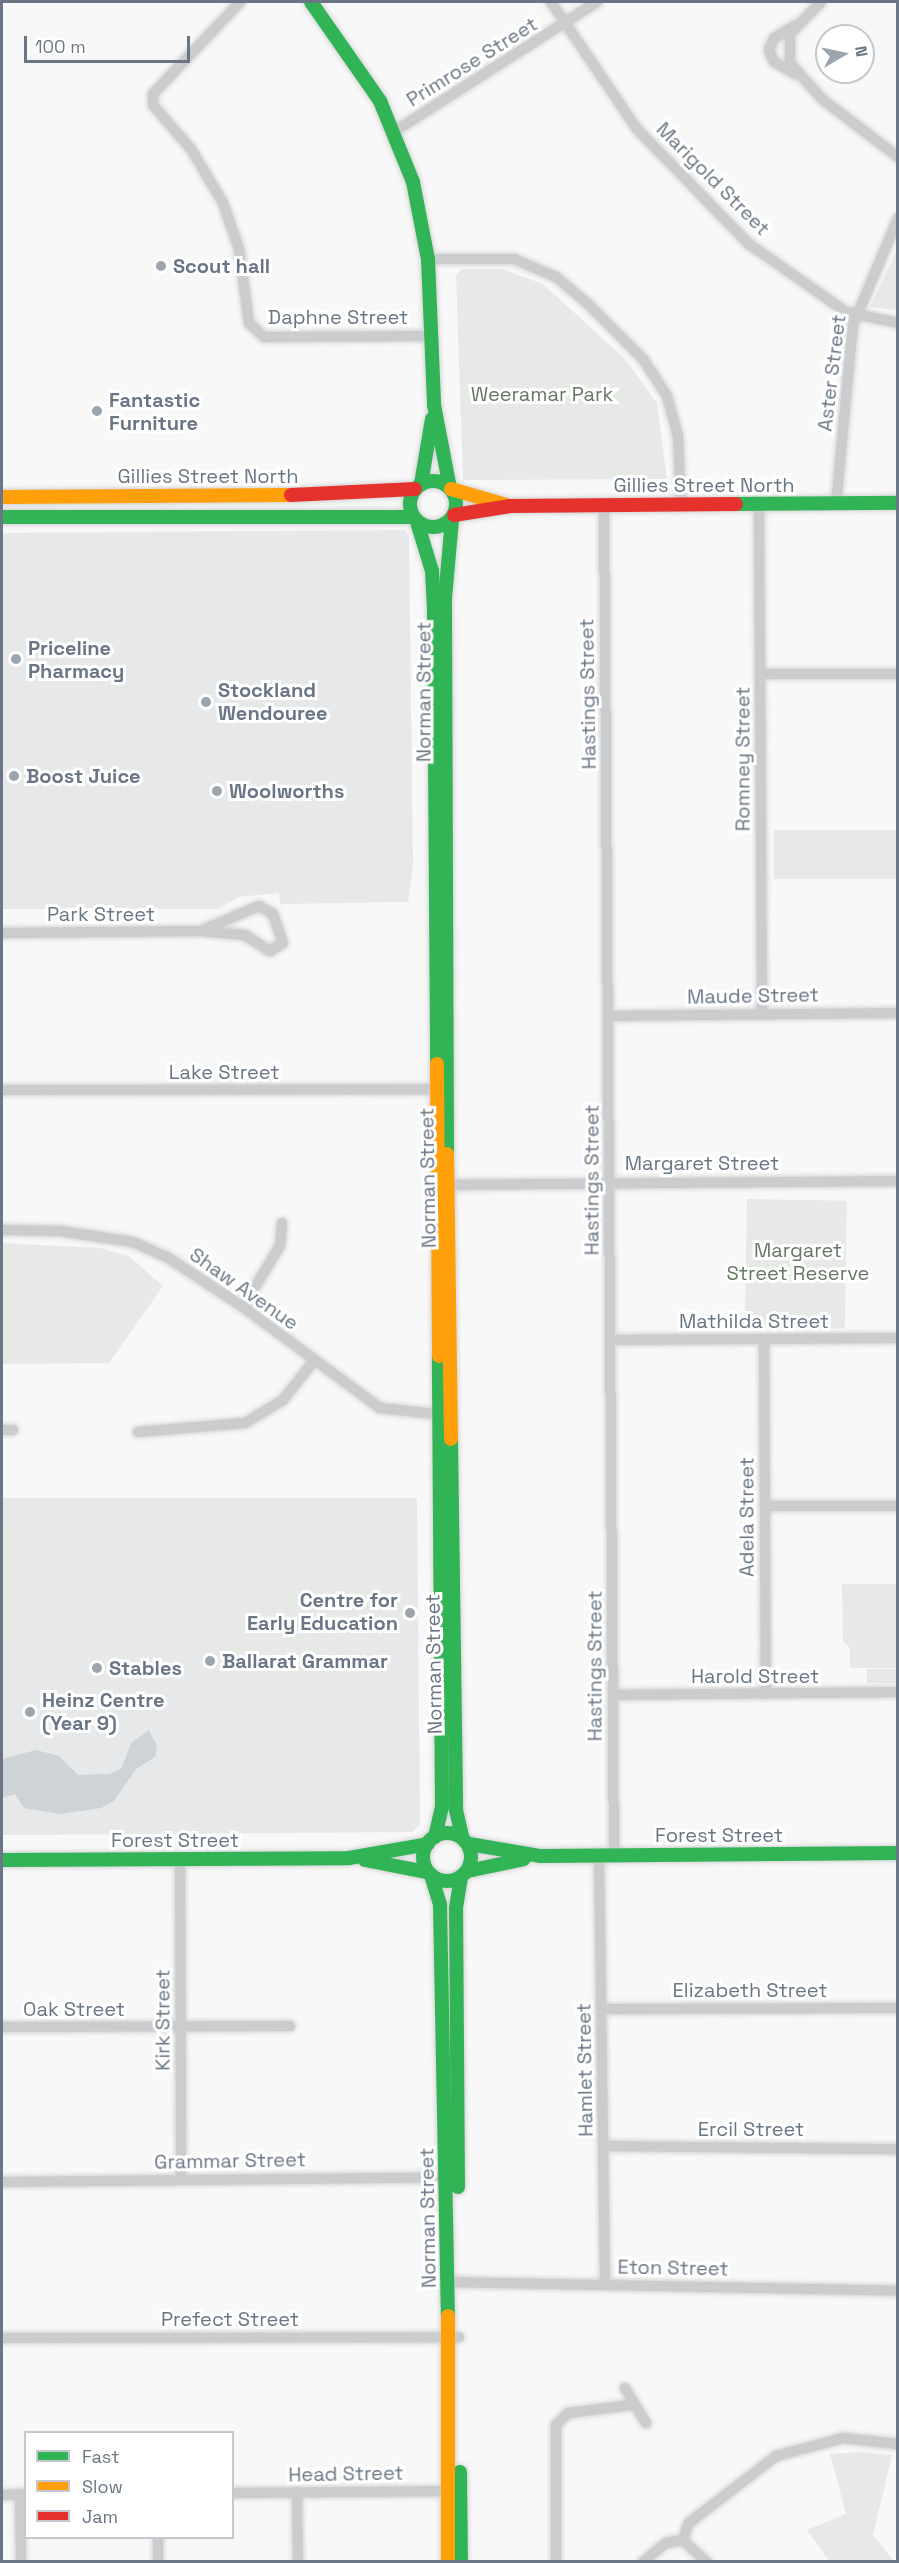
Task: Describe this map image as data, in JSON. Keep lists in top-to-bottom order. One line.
{"streets":{"main road":["Gillies Street North","Norman Street","Forest Street"],"street":["Primrose Street","Marigold Street","Daphne Street","Aster Street","Hastings Street","Romney Street","Park Street","Maude Street","Lake Street","Margaret Street","Shaw Avenue","Mathilda Street","Adela Street","Harold Street","Elizabeth Street","Oak Street","Kirk Street","Hamlet Street","Ercil Street","Grammar Street","Eton Street","Prefect Street","Head Street"]},"crossings":[["Primrose Street","Marigold Street"],["Marigold Street","Aster Street"],["Aster Street","Gillies Street North"],["Gillies Street North","Norman Street"],["Gillies Street North","Hastings Street"],["Gillies Street North","Romney Street"],["Norman Street","Lake Street"],["Norman Street","Margaret Street"],["Norman Street","Shaw Avenue"],["Norman Street","Forest Street"],["Norman Street","Grammar Street"],["Norman Street","Eton Street"],["Norman Street","Prefect Street"],["Norman Street","Head Street"],["Hastings Street","Maude Street"],["Hastings Street","Margaret Street"],["Hastings Street","Mathilda Street"],["Hastings Street","Harold Street"],["Hastings Street","Forest Street"],["Romney Street","Maude Street"],["Mathilda Street","Adela Street"],["Adela Street","Harold Street"],["Forest Street","Kirk Street"],["Forest Street","Hamlet Street"],["Elizabeth Street","Hamlet Street"],["Oak Street","Kirk Street"],["Kirk Street","Grammar Street"],["Hamlet Street","Ercil Street"],["Hamlet Street","Eton Street"]],"parks":["Weeramar Park","Margaret Street Reserve"],"places":["Scout hall","Fantastic Furniture","Priceline Pharmacy","Stockland Wendouree","Boost Juice","Woolworths","Centre for Early Education","Ballarat Grammar","Stables","Heinz Centre (Year 9)"],"legend":["Fast","Slow","Jam"],"scale_bar":"100 m","north":"right"}
